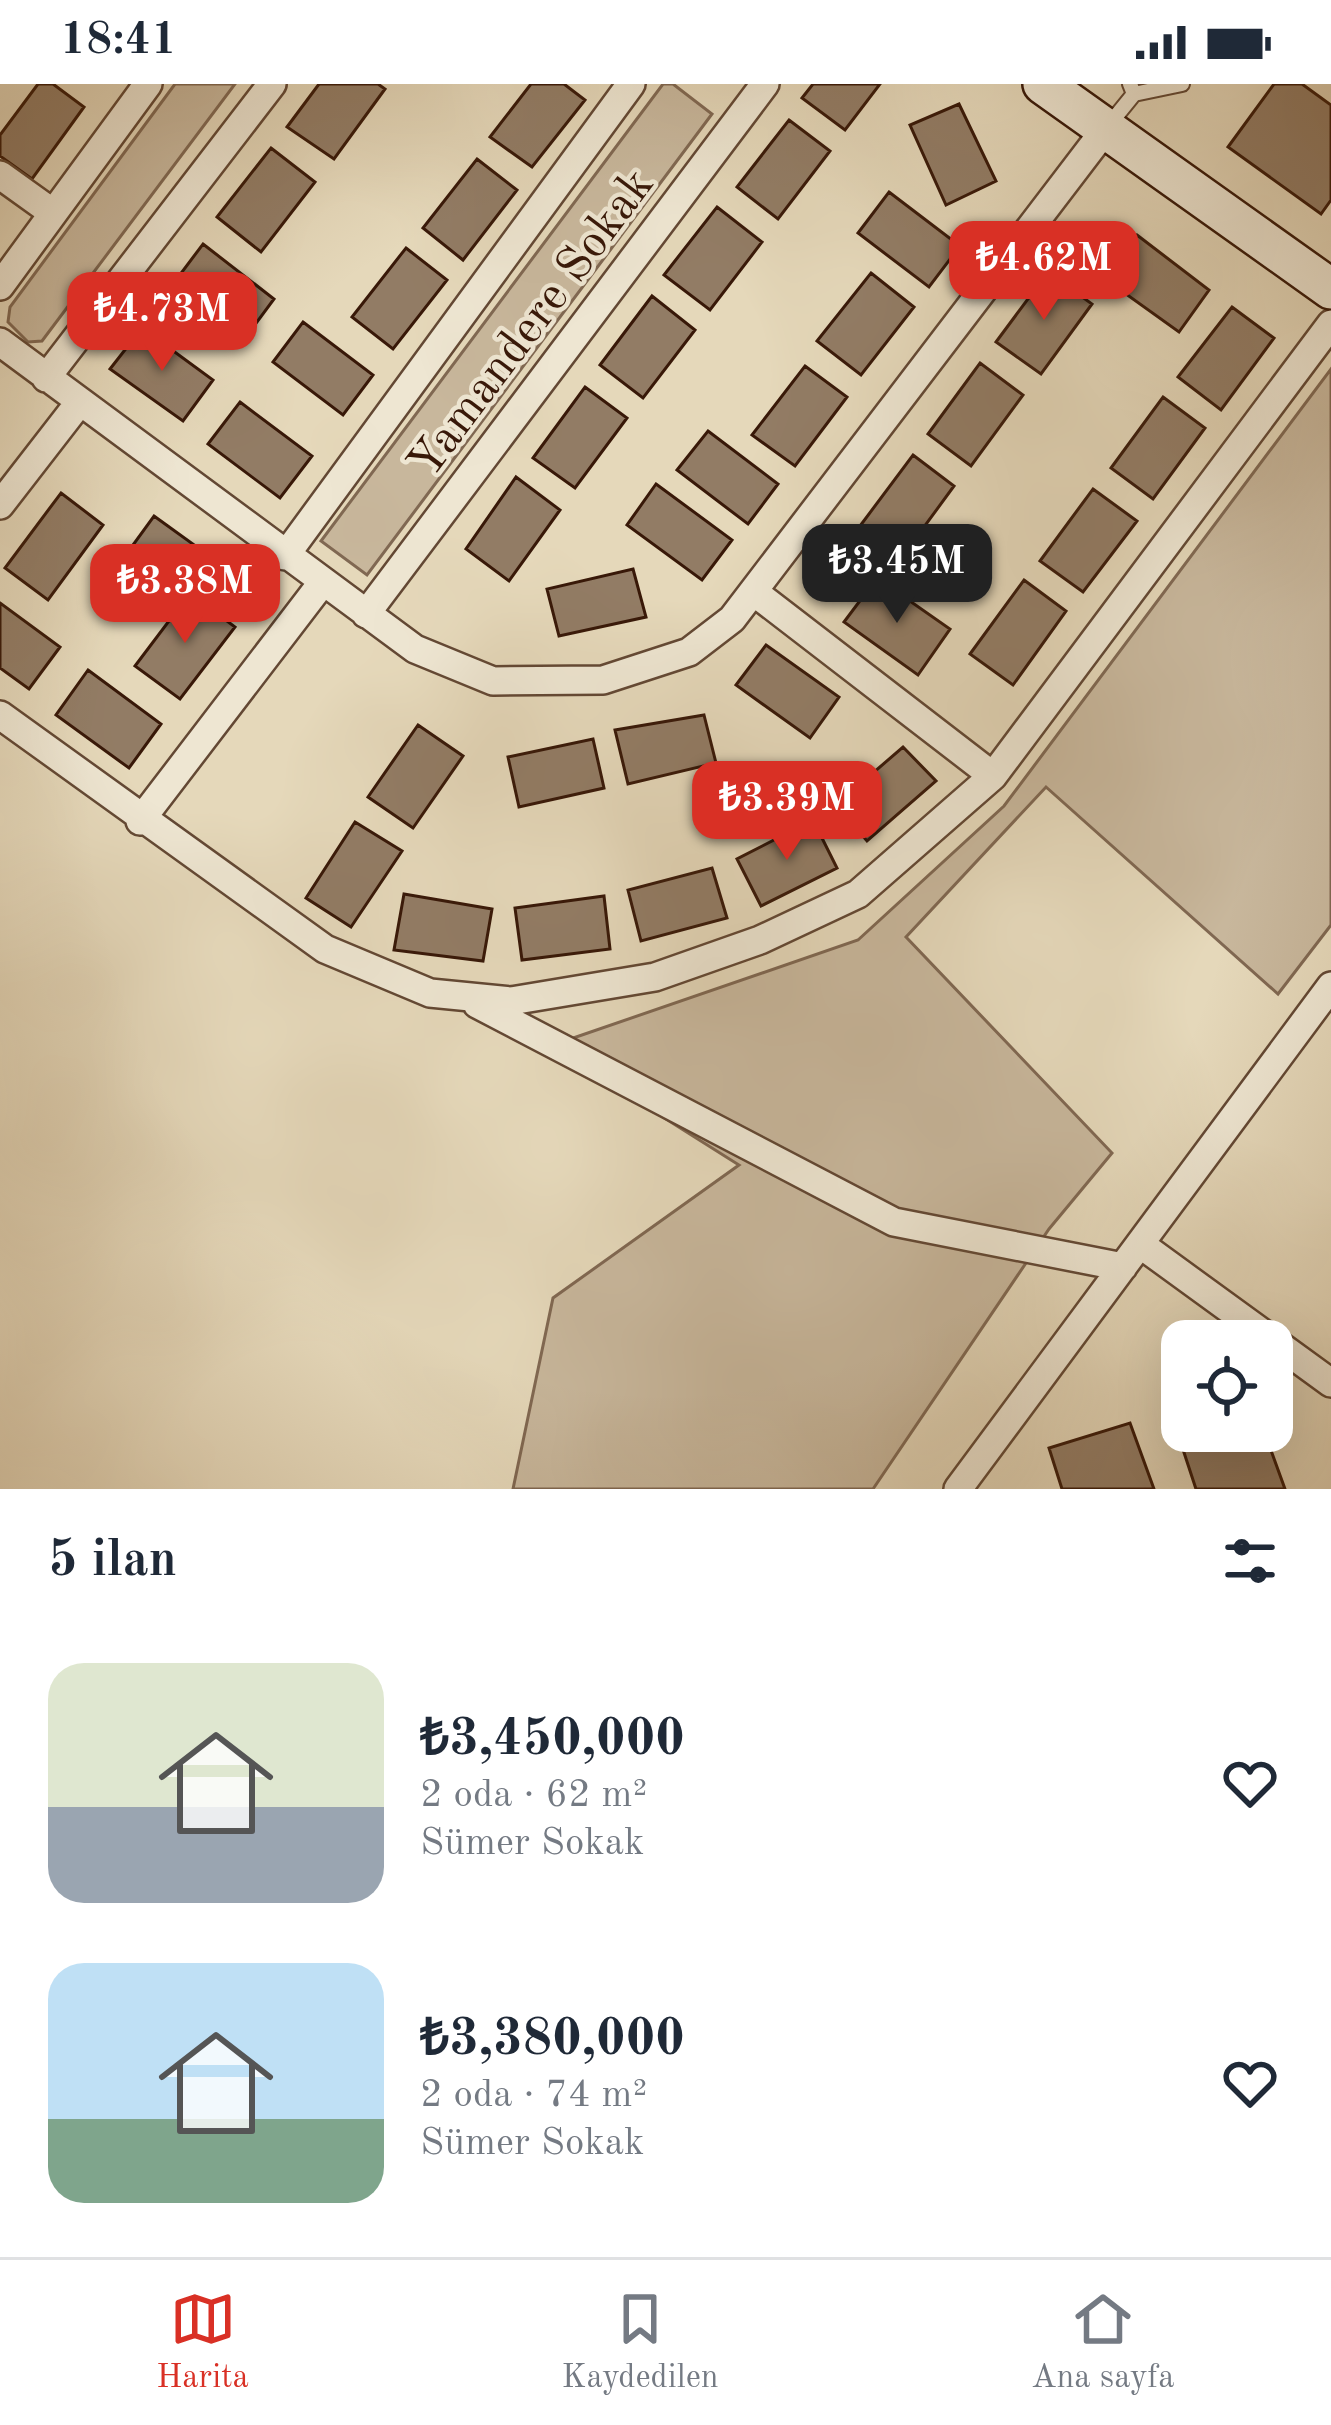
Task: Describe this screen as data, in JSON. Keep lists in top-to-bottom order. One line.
{"streets":{"street":["Yamandere Sokak"]},"page":{"status":"18:41","price":["₺4.62M","₺4.73M","₺3.45M","₺3.38M","₺3.39M"],"heading":"5 ilan","list":[{"name":"₺3,450,000","note":"2 oda · 62 m² · Sümer Sokak"},{"name":"₺3,380,000","note":"2 oda · 74 m² · Sümer Sokak"}],"tabs":["Harita","Kaydedilen","Ana sayfa"]}}
